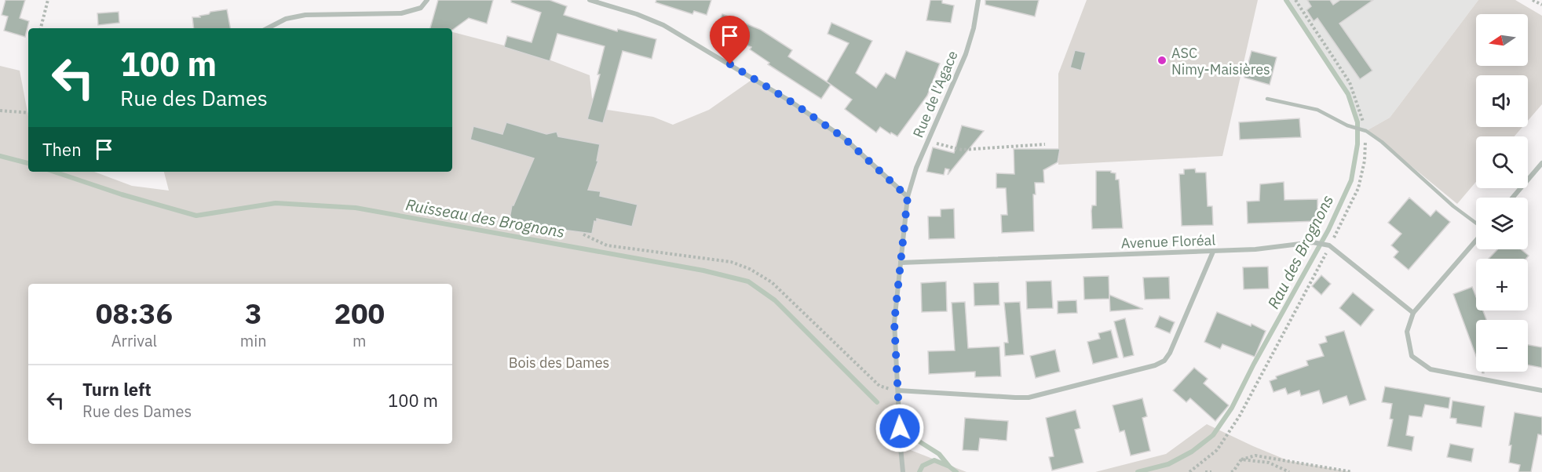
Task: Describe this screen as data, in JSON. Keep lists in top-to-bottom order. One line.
{"streets":{"street":["Rue de l'Agace","Avenue Floréal"]},"crossings":[["Rue de l'Agace","Avenue Floréal"]],"water":["Ruisseau des Brognons","Rau des Brognons"],"parks":["Bois des Dames"],"places":["ASC Nimy-Maisières"],"north":"left","page":{"map_buttons":["+","−"],"turn":["100 m","Rue des Dames"],"then":"Then","eta":["08:36","Arrival","3","min","200","m"],"list":[{"name":"Turn left","note":"Rue des Dames","value":"100 m"}]}}
